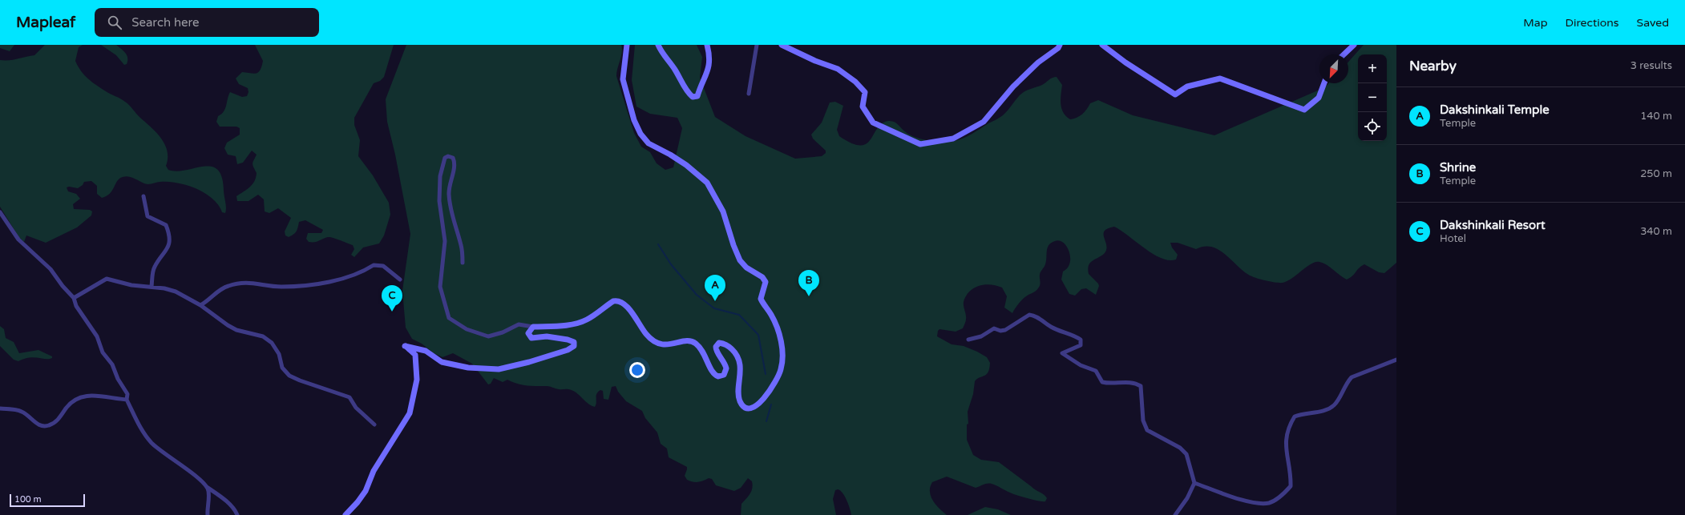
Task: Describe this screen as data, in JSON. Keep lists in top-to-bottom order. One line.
{"scale_bar":"100 m","north":"bottom left","page":{"header":"Mapleaf","search":"Search here","nav":["Map","Directions","Saved"],"heading":["Nearby","3 results"],"map_buttons":["+","−"],"list":[{"mark":"A","name":"Dakshinkali Temple","note":"Temple","value":"140 m"},{"mark":"B","name":"Shrine","note":"Temple","value":"250 m"},{"mark":"C","name":"Dakshinkali Resort","note":"Hotel","value":"340 m"}],"pins":["B","A","C"],"scale":"100 m"}}
